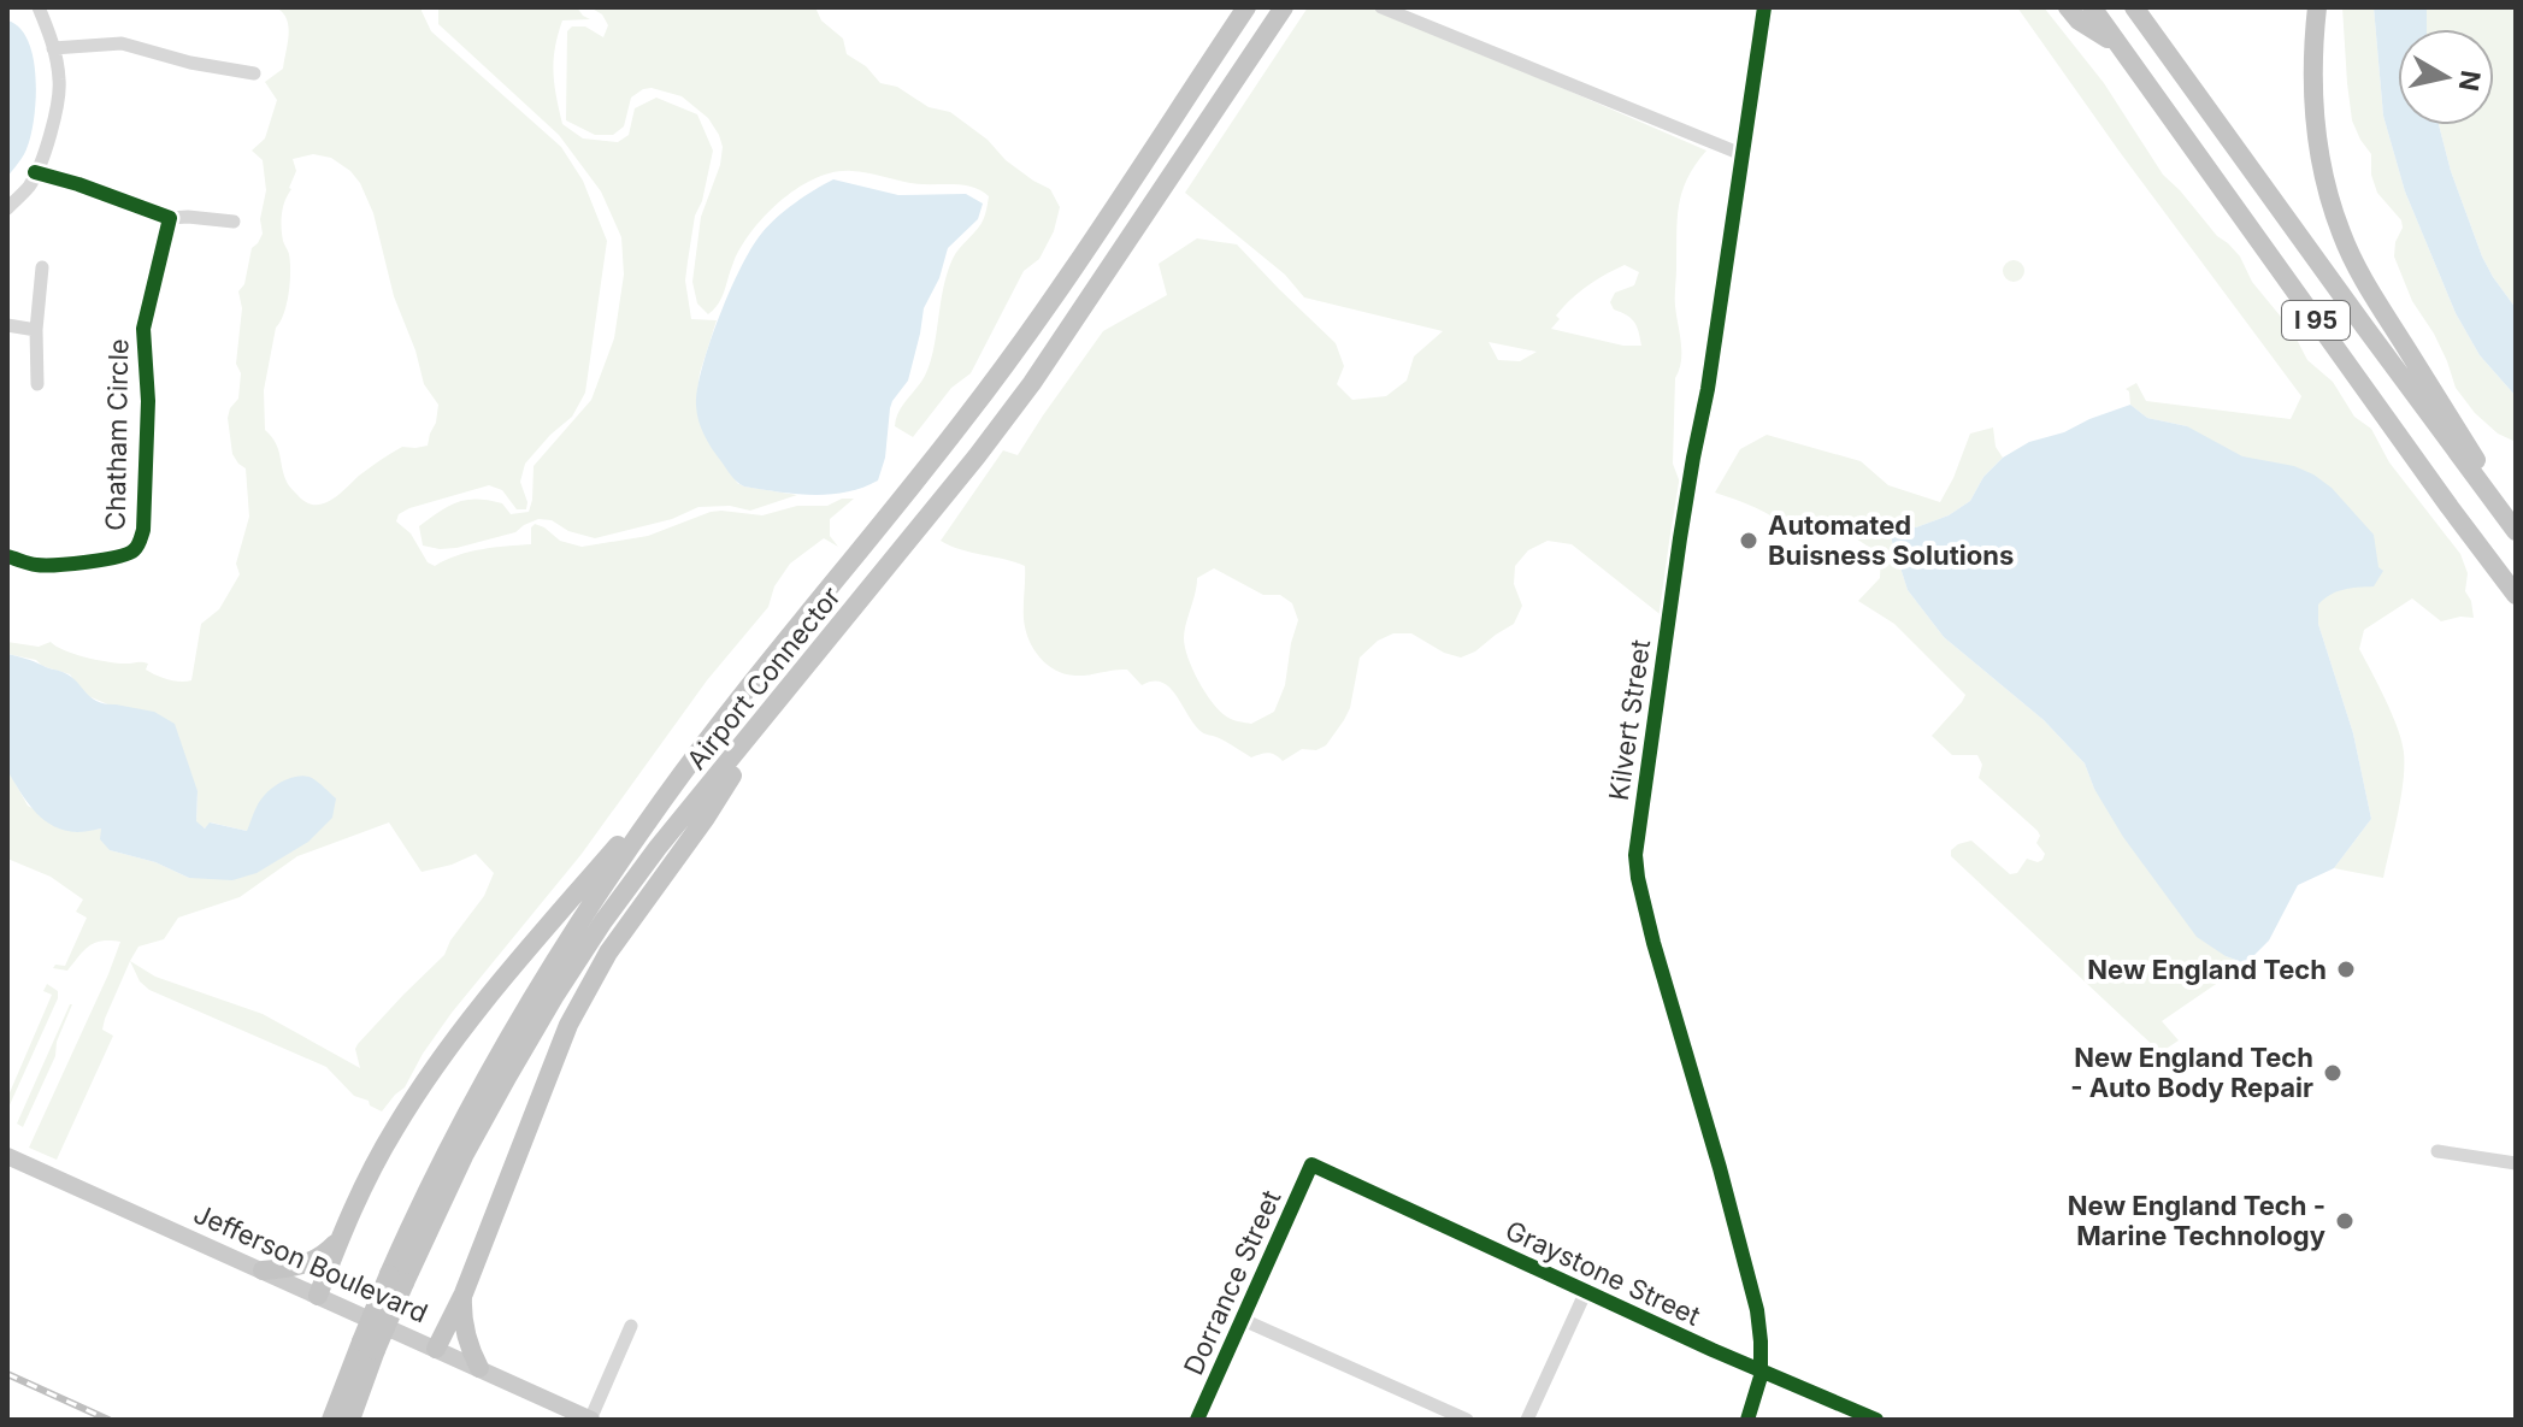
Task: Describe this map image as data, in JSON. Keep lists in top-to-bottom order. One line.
{"streets":{"highway":["I 95","Airport Connector"],"main road":["Jefferson Boulevard"],"street":["Chatham Circle","Kilvert Street","Graystone Street","Dorrance Street"]},"crossings":[["Kilvert Street","Graystone Street"],["Graystone Street","Dorrance Street"]],"places":["Automated Buisness Solutions","New England Tech","New England Tech - Auto Body Repair","New England Tech - Marine Technology"],"north":"right"}
